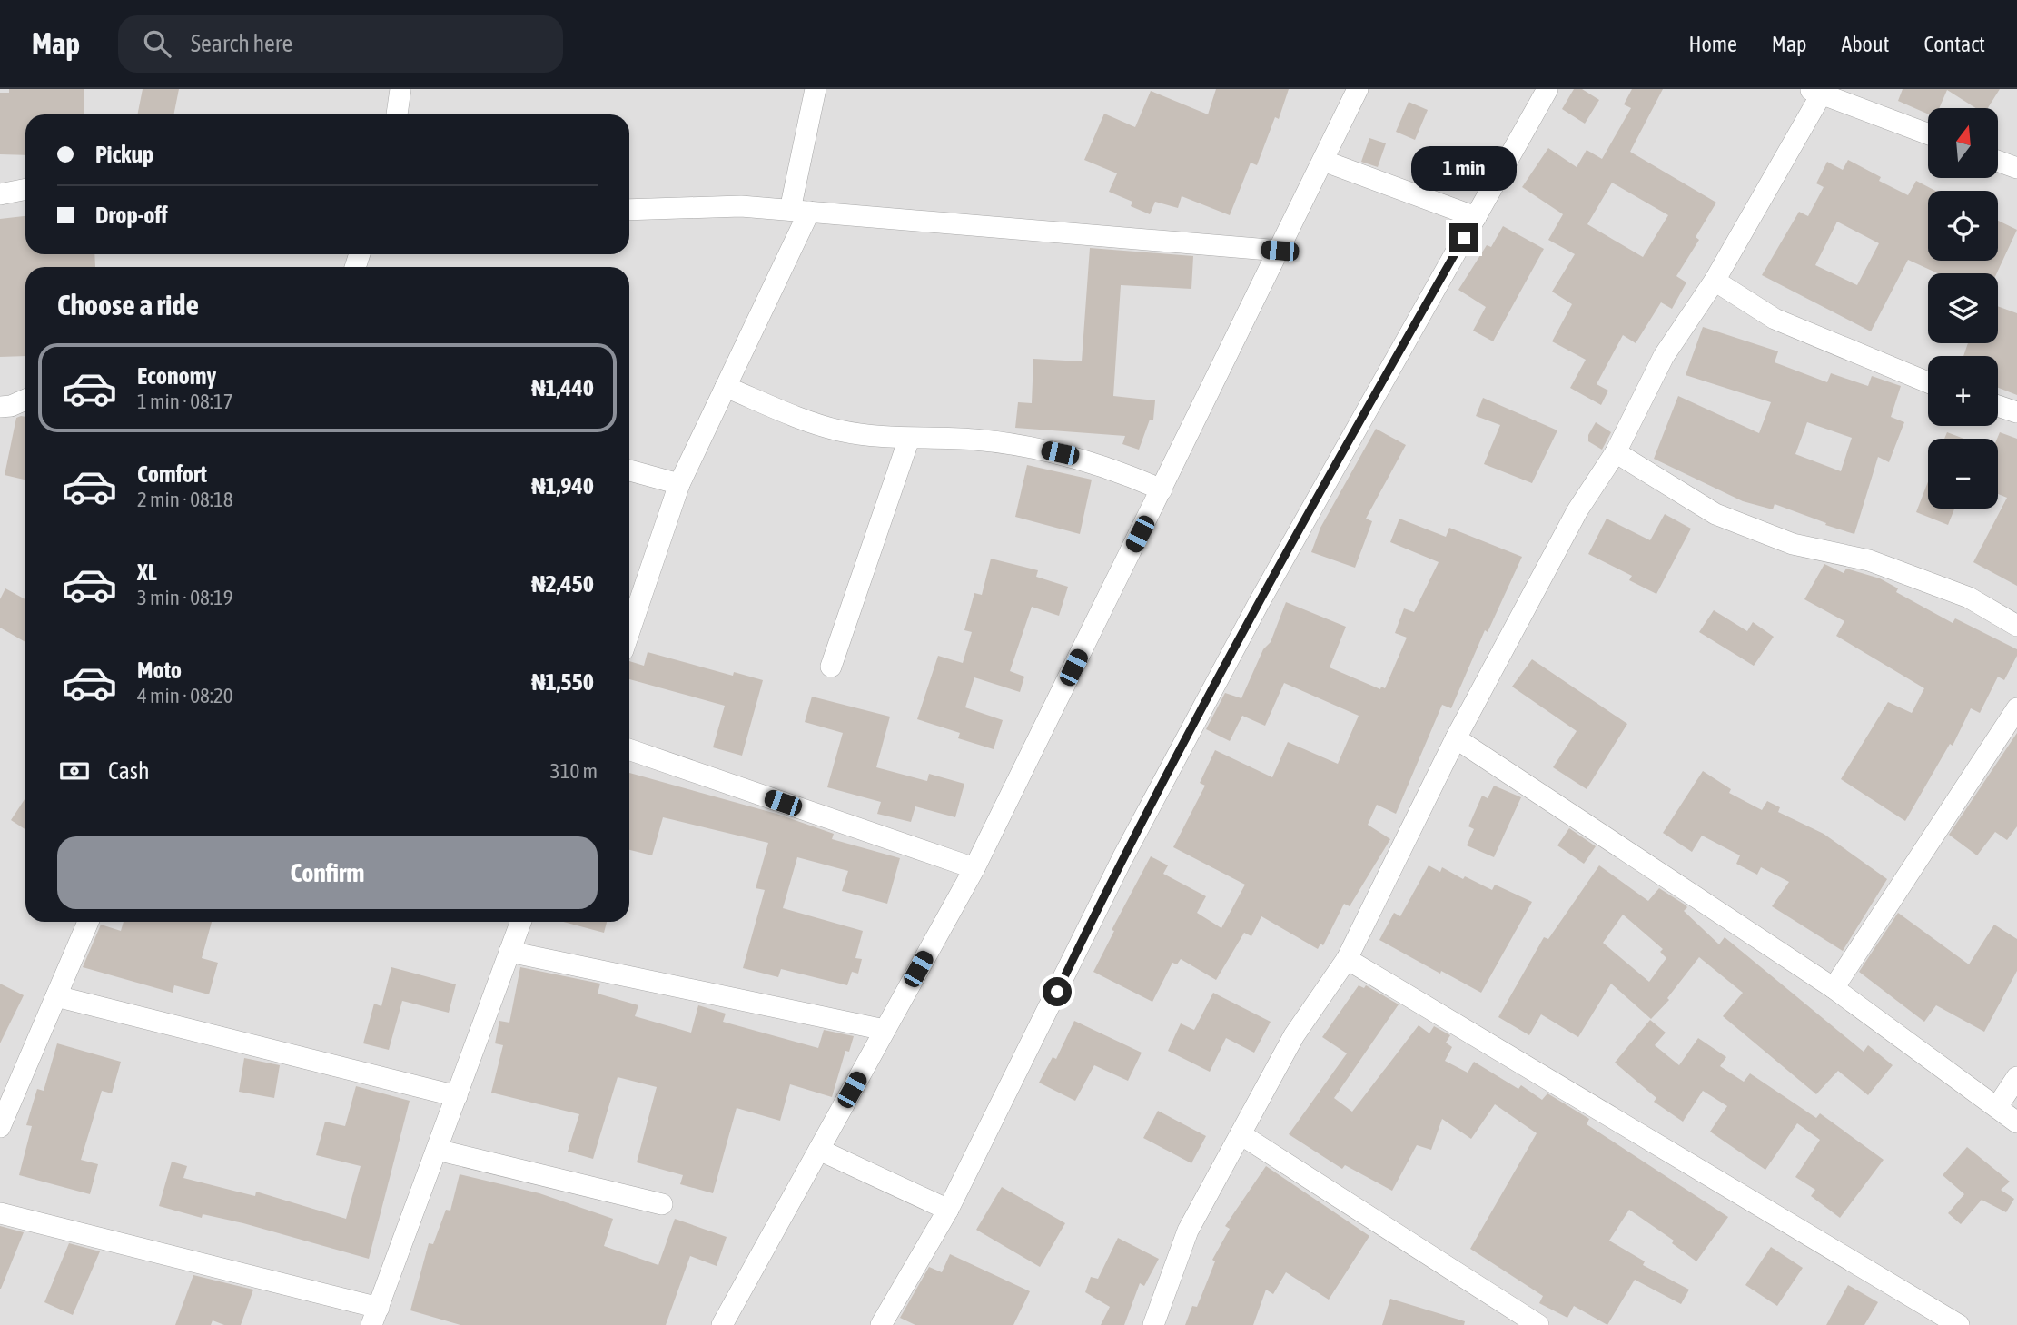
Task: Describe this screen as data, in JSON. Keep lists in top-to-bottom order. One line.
{"north":"top","page":{"header":"Map","search":"Search here","nav":["Home","Map","About","Contact"],"map_buttons":["+","−"],"banner":["Pickup","Drop-off"],"bubble":"1 min","heading":"Choose a ride","list":[{"name":"Economy","note":"1 min · 08:17","value":"₦1,440"},{"name":"Comfort","note":"2 min · 08:18","value":"₦1,940"},{"name":"XL","note":"3 min · 08:19","value":"₦2,450"},{"name":"Moto","note":"4 min · 08:20","value":"₦1,550"}],"pay":["Cash","310 m"],"buttons":"Confirm"}}
